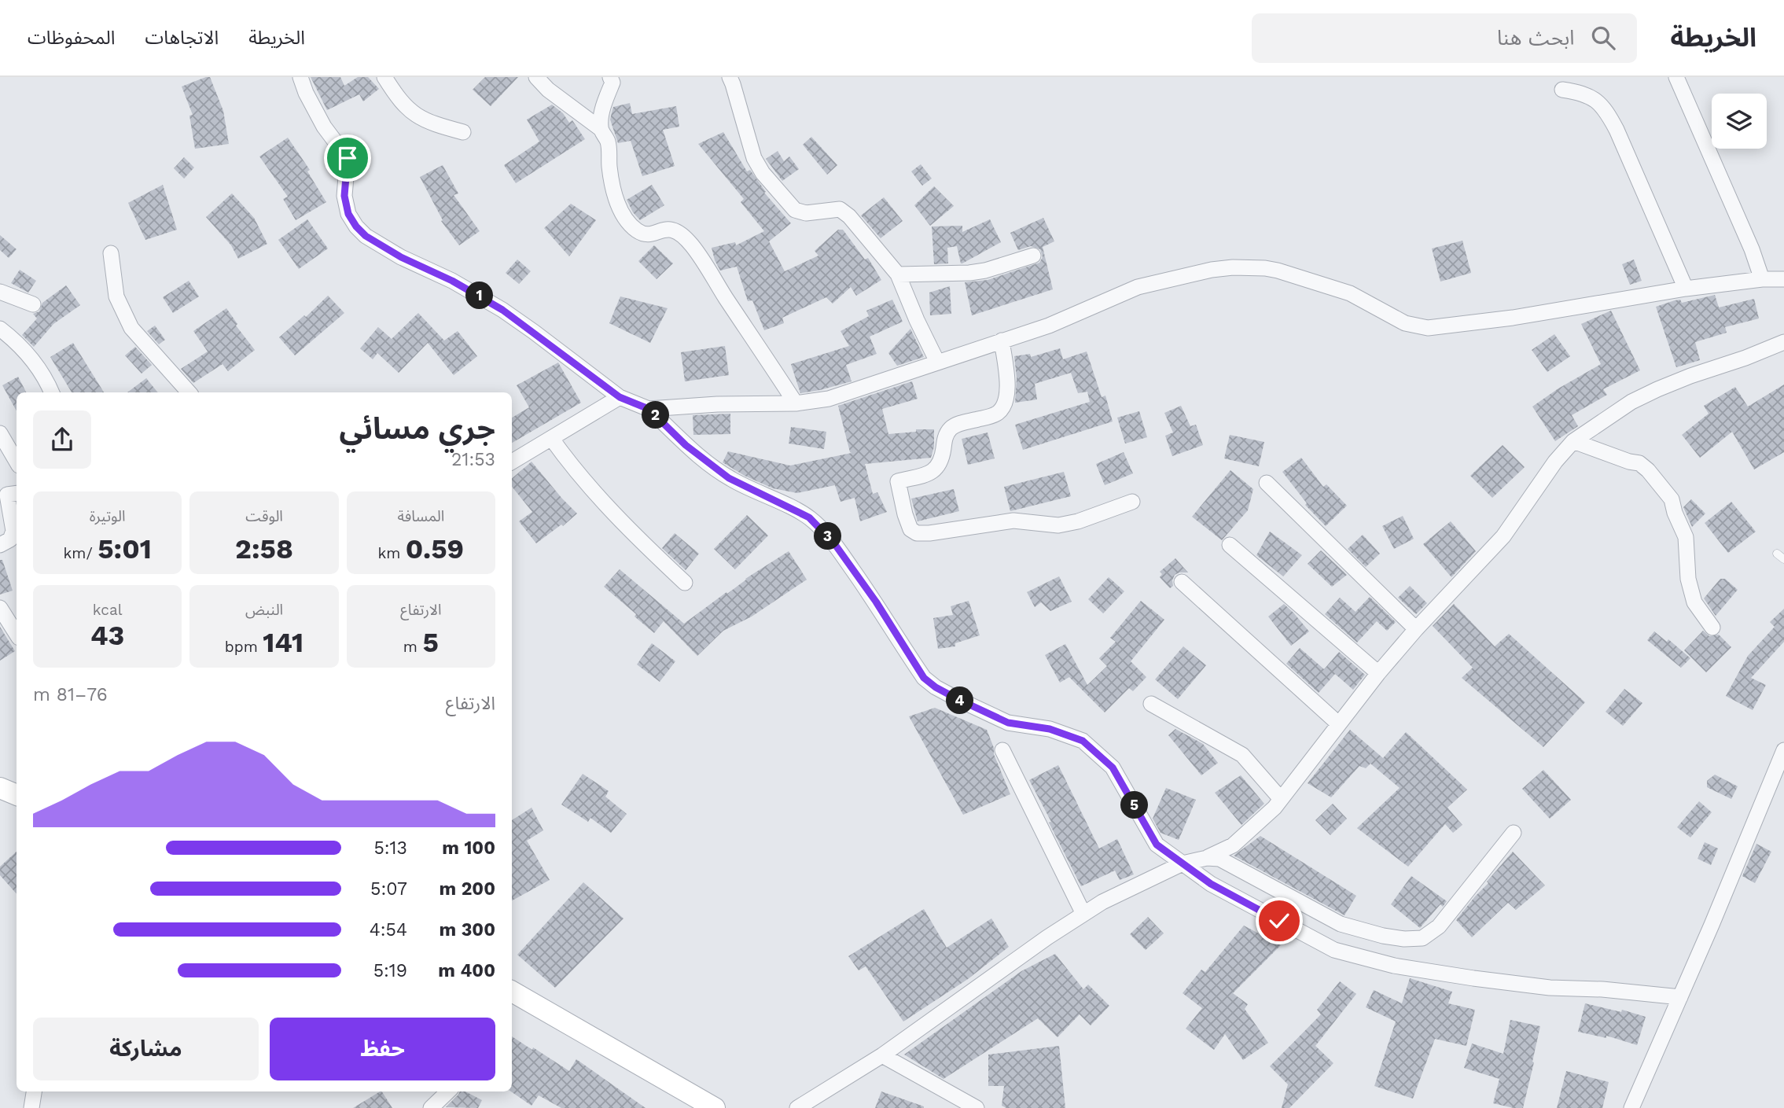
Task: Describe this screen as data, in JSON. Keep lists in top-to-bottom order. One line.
{"page":{"header":"الخريطة","search":"ابحث هنا","nav":["الخريطة","الاتجاهات","المحفوظات"],"pins":["1","2","3","4","5"],"heading":["جري مسائي","21:53"],"stats":[["المسافة","0.59 km"],["الوقت","2:58"],["الوتيرة","5:01 /km"],["الارتفاع","5 m"],["النبض","141 bpm"],["kcal","43"]],"chart":["الارتفاع","76–81 m"],"list":[{"name":"100 m","note":"5:13"},{"name":"200 m","note":"5:07"},{"name":"300 m","note":"4:54"},{"name":"400 m","note":"5:19"}],"buttons":["حفظ","مشاركة"]}}
